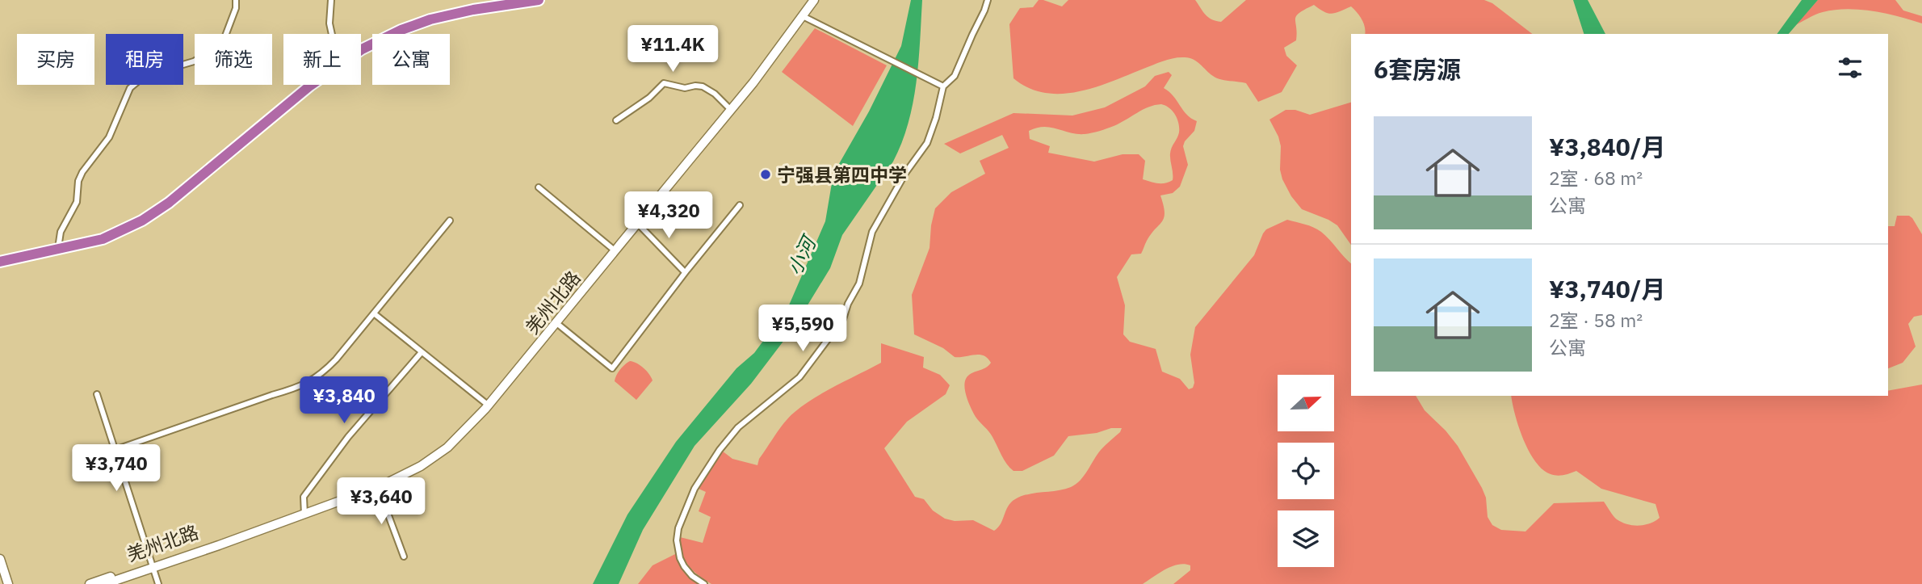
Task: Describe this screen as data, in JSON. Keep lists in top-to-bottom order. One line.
{"streets":{"main road":["羌州北路"]},"water":["小河"],"places":["宁强县第四中学"],"north":"right","page":{"price":["¥11.4K","¥4,320","¥5,590","¥3,840","¥3,740","¥3,640"],"chip":["买房","租房","筛选","新上","公寓"],"heading":"6套房源","list":[{"name":"¥3,840/月","note":"2室 · 68 m² · 公寓"},{"name":"¥3,740/月","note":"2室 · 58 m² · 公寓"}]}}
